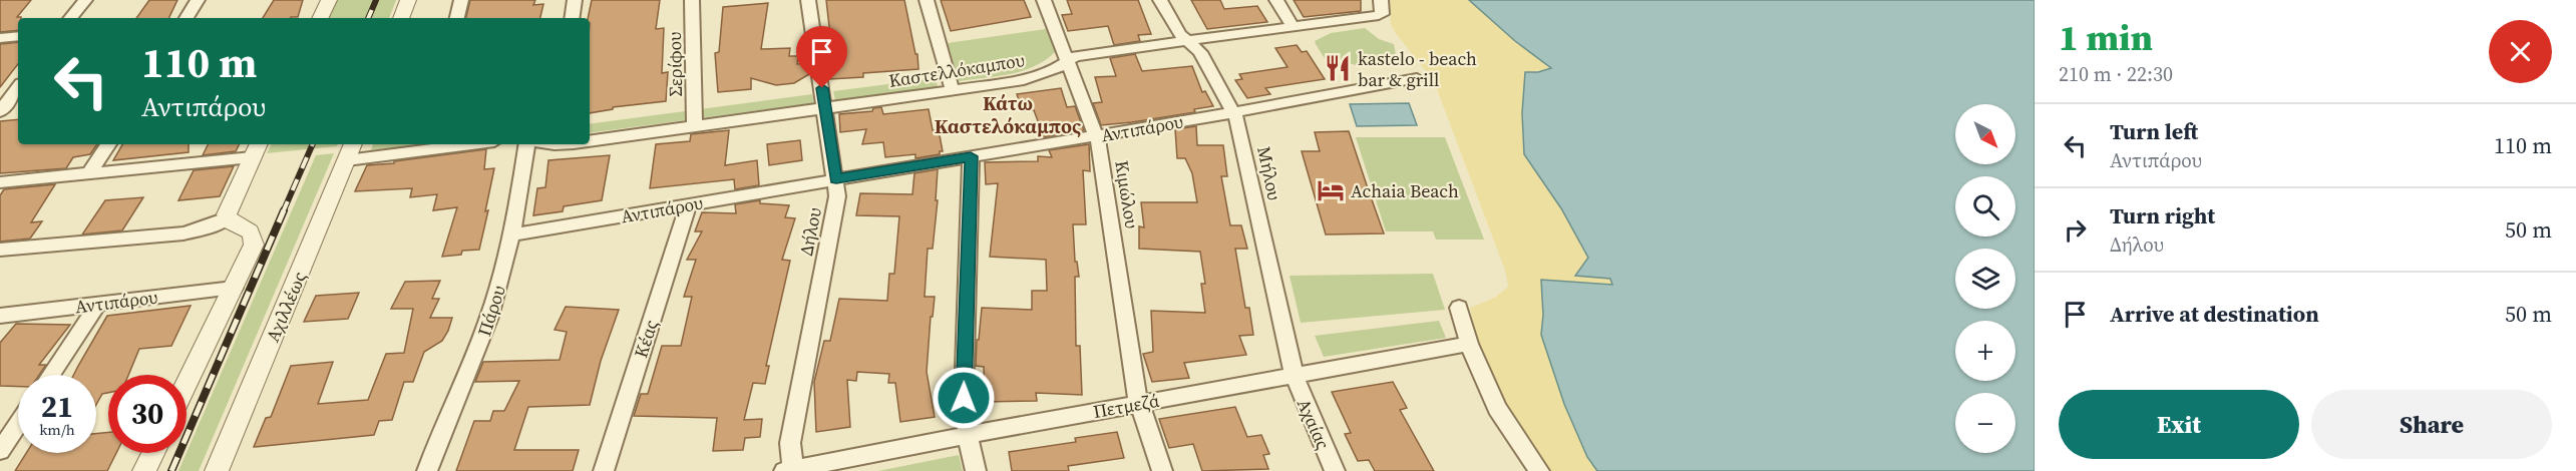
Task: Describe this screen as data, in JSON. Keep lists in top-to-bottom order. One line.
{"streets":{"street":["Σερίφου","Καστελλόκαμπου","Αντιπάρου","Μήλου","Κιμώλου","Δήλου","Αχιλλέως","Πάρου","Κέας","Πετμεζά","Αχαίας"]},"crossings":[["Σερίφου","Καστελλόκαμπου"],["Καστελλόκαμπου","Μήλου"],["Καστελλόκαμπου","Κιμώλου"],["Καστελλόκαμπου","Δήλου"],["Αντιπάρου","Μήλου"],["Αντιπάρου","Κιμώλου"],["Αντιπάρου","Δήλου"],["Αντιπάρου","Πάρου"],["Αντιπάρου","Κέας"],["Μήλου","Πετμεζά"],["Μήλου","Αχαίας"],["Κιμώλου","Πετμεζά"],["Δήλου","Πετμεζά"],["Πετμεζά","Αχαίας"]],"districts":["Κάτω Καστελόκαμπος"],"places":{"restaurant":["kastelo - beach bar & grill"],"hotel":["Achaia Beach"]},"north":"bottom right","page":{"heading":["1 min","210 m · 22:30"],"turn":["110 m","Αντιπάρου"],"list":[{"name":"Turn left","note":"Αντιπάρου","value":"110 m"},{"name":"Turn right","note":"Δήλου","value":"50 m"},{"name":"Arrive at destination","value":"50 m"}],"map_buttons":["+","−"],"speed":"21 km/h","limit":"30","buttons":["Exit","Share"]}}
